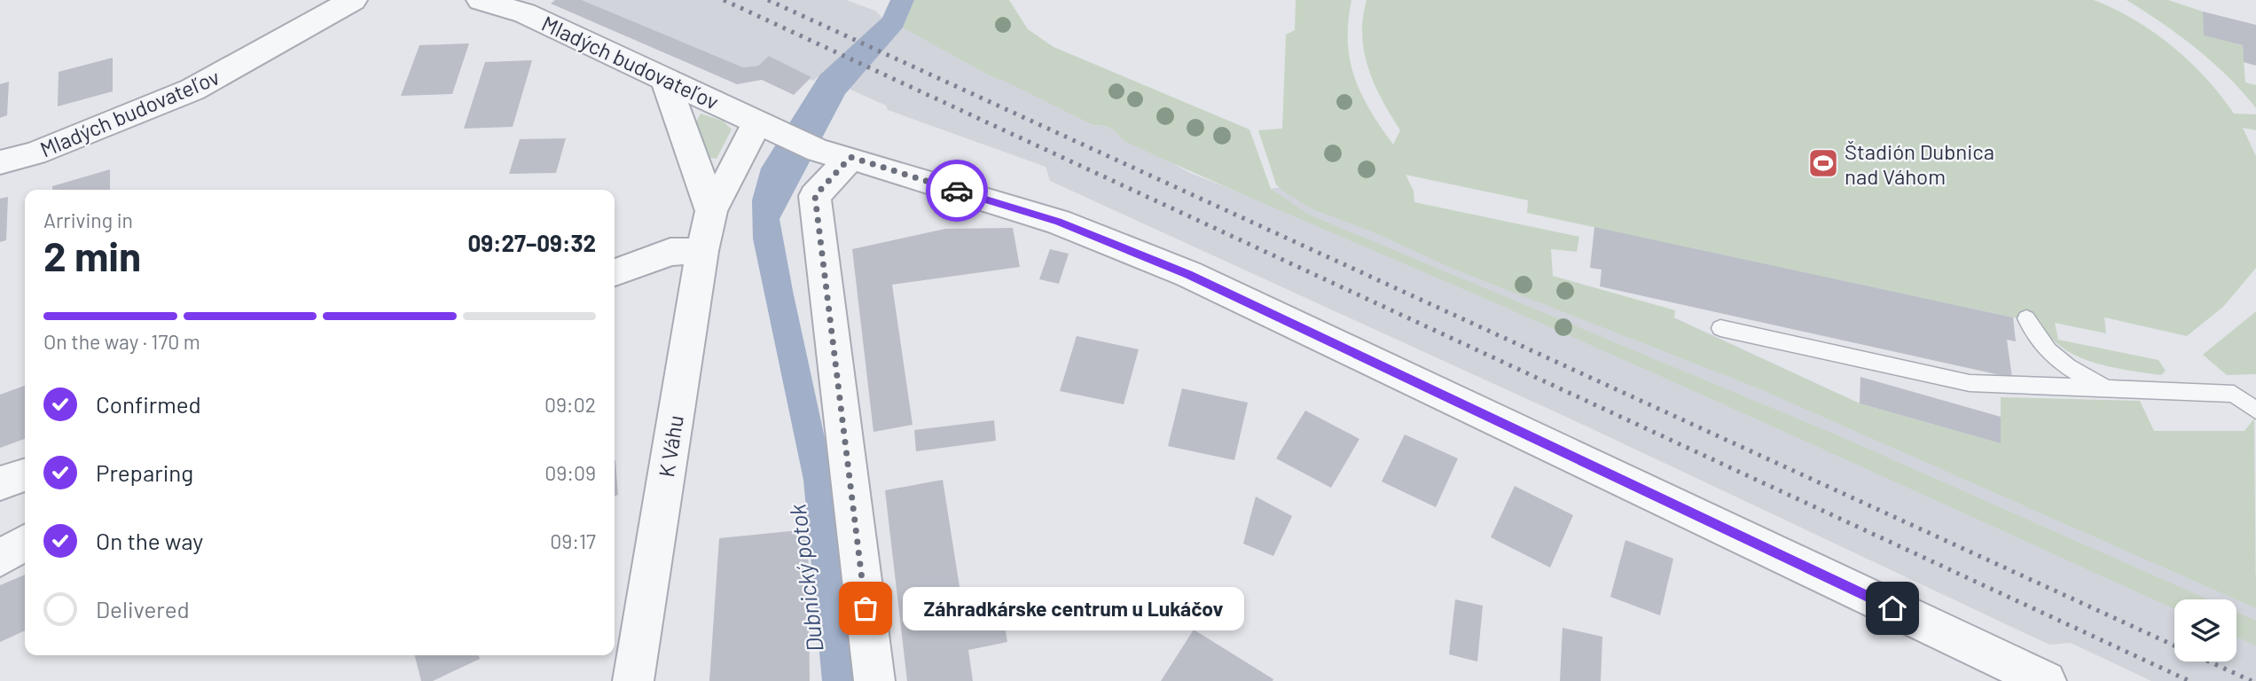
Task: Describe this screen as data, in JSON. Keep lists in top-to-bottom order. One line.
{"streets":{"street":["Mladých budovateľov","K Váhu"]},"crossings":[["Mladých budovateľov","K Váhu"]],"water":["Dubnický potok"],"places":{"sports":["Štadión Dubnica nad Váhom"],"other":["Záhradkárske centrum u Lukáčov"]},"page":{"heading":["2 min","Arriving in","09:27–09:32"],"bar":"On the way · 170 m","list":[["Confirmed","09:02"],["Preparing","09:09"],["On the way","09:17"],"Delivered"],"bubble":"Záhradkárske centrum u Lukáčov"}}
